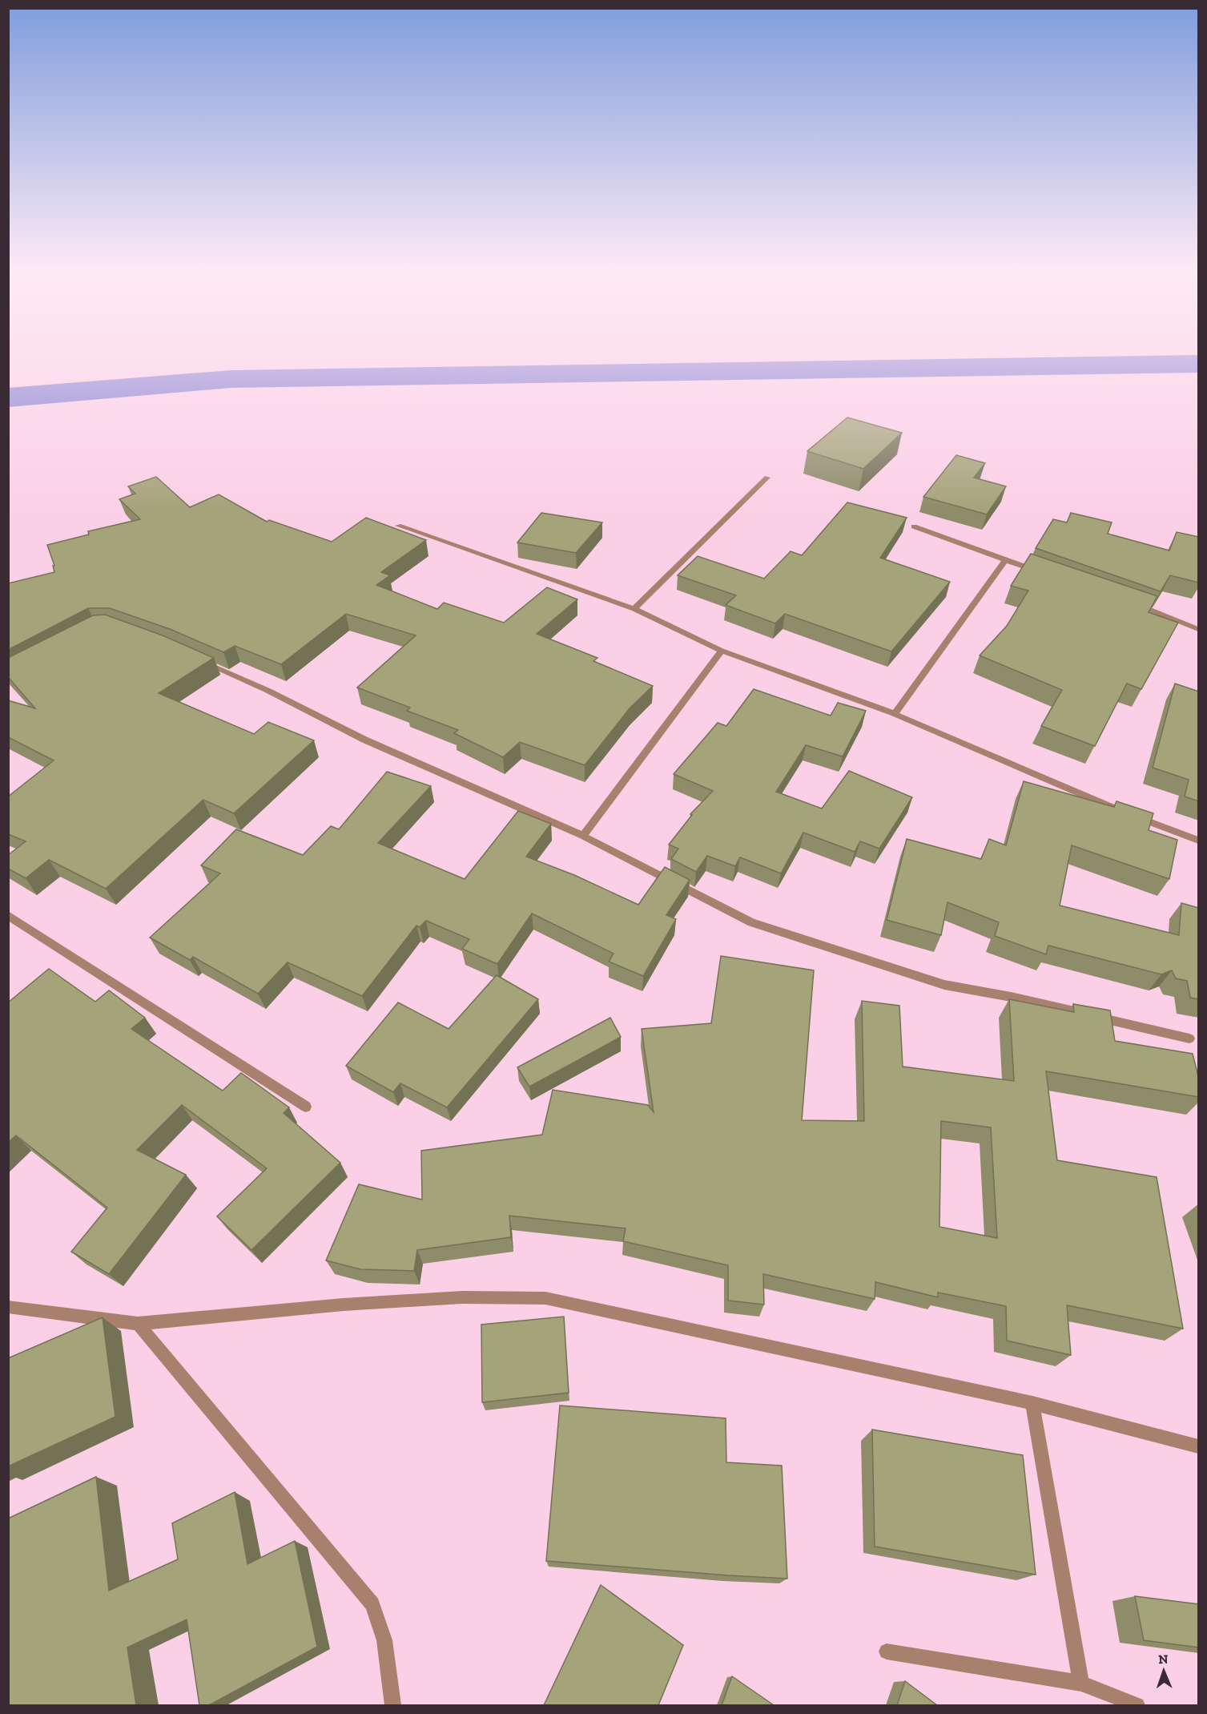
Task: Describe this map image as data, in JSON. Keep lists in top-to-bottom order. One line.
{"north":"top"}
